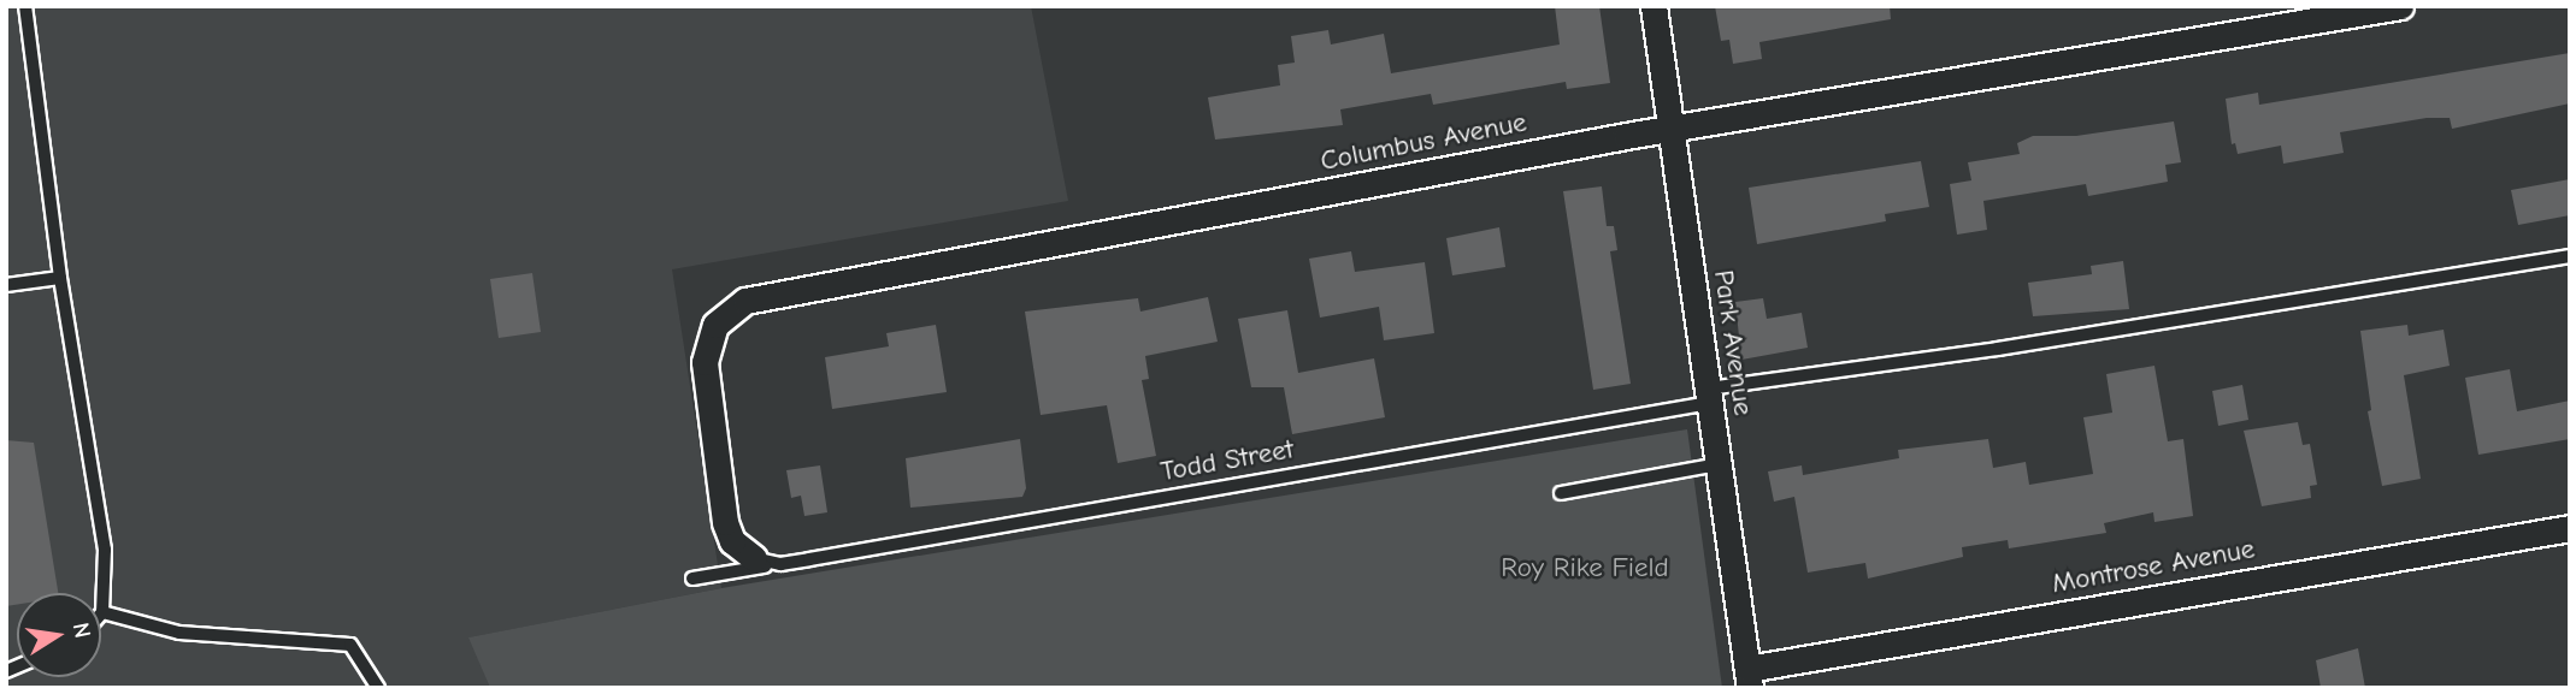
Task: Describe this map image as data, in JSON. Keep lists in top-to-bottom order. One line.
{"streets":{"street":["Columbus Avenue","Park Avenue","Montrose Avenue"],"lane":["Todd Street"]},"crossings":[["Columbus Avenue","Park Avenue"],["Columbus Avenue","Todd Street"],["Park Avenue","Todd Street"],["Park Avenue","Montrose Avenue"]],"parks":["Roy Rike Field"],"north":"right"}
